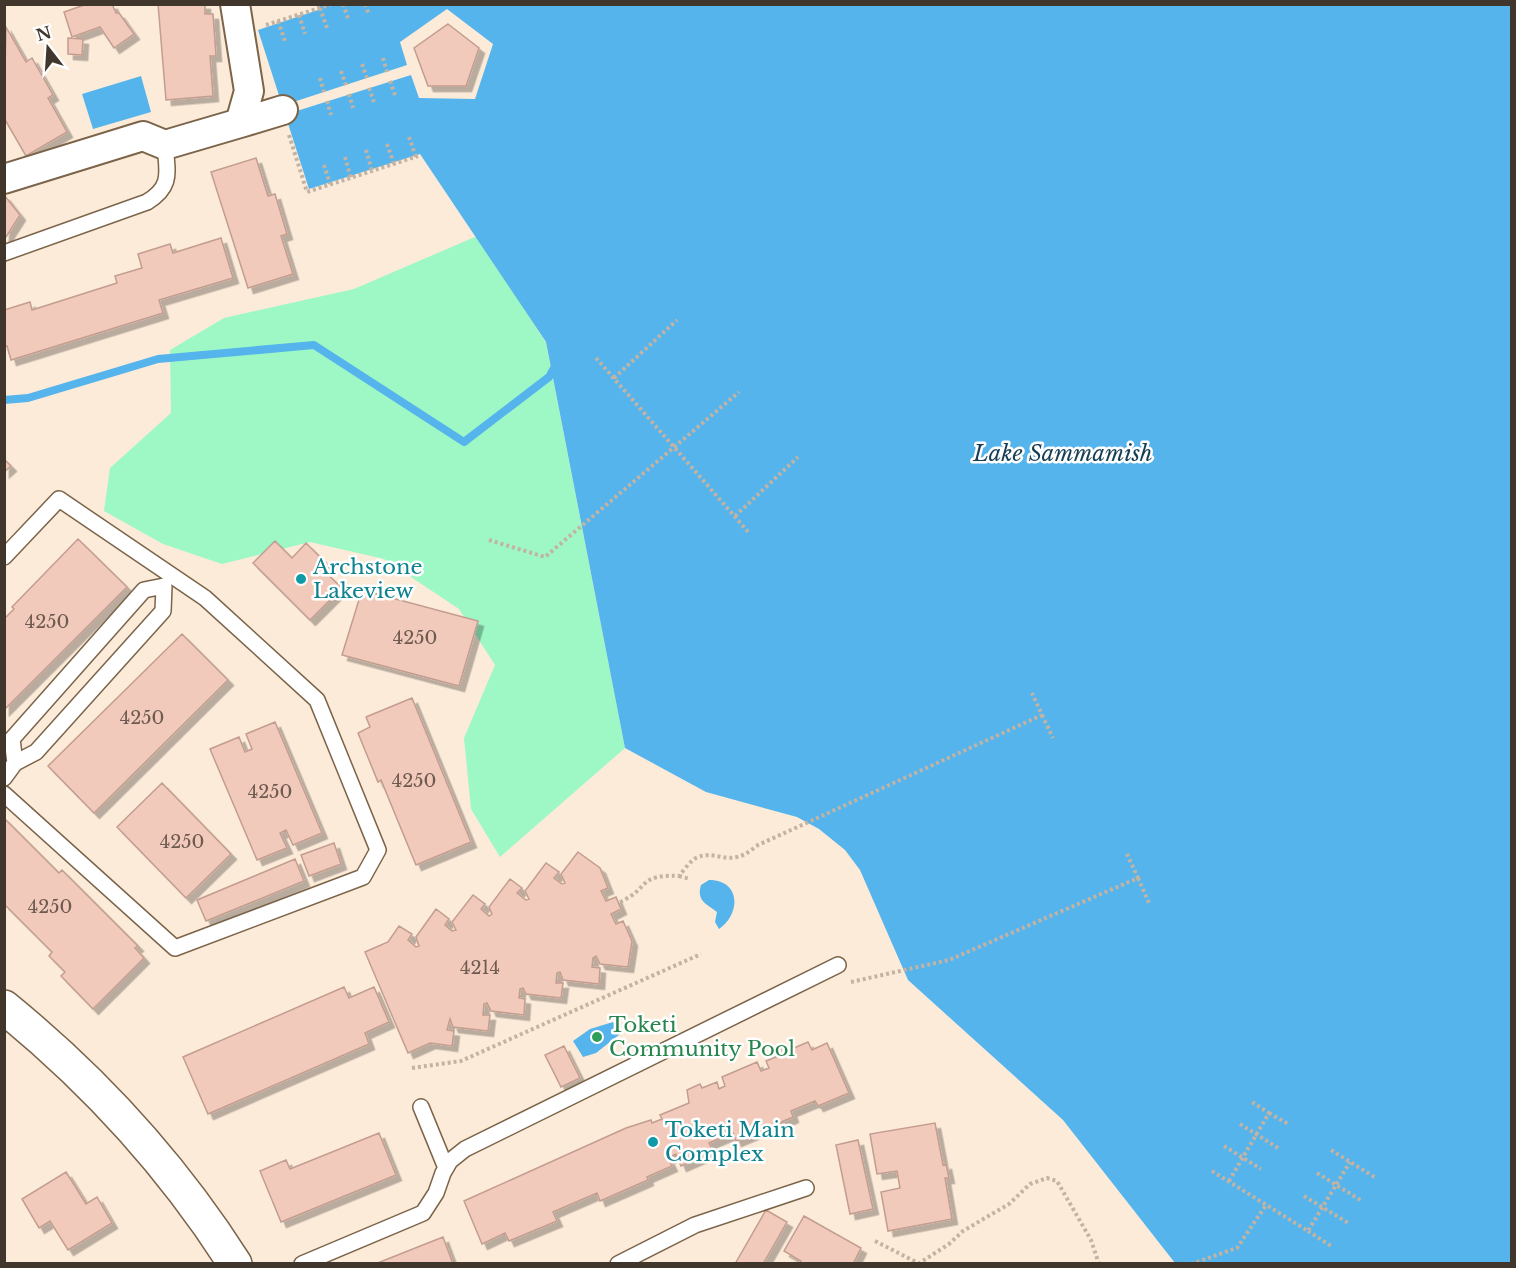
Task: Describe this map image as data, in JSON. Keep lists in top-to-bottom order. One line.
{"water":["Lake Sammamish"],"places":["Archstone Lakeview","Toketi Community Pool","Toketi Main Complex"],"house_numbers":["4250","4250","4250","4250","4250","4250","4250","4214"],"north":"top"}
